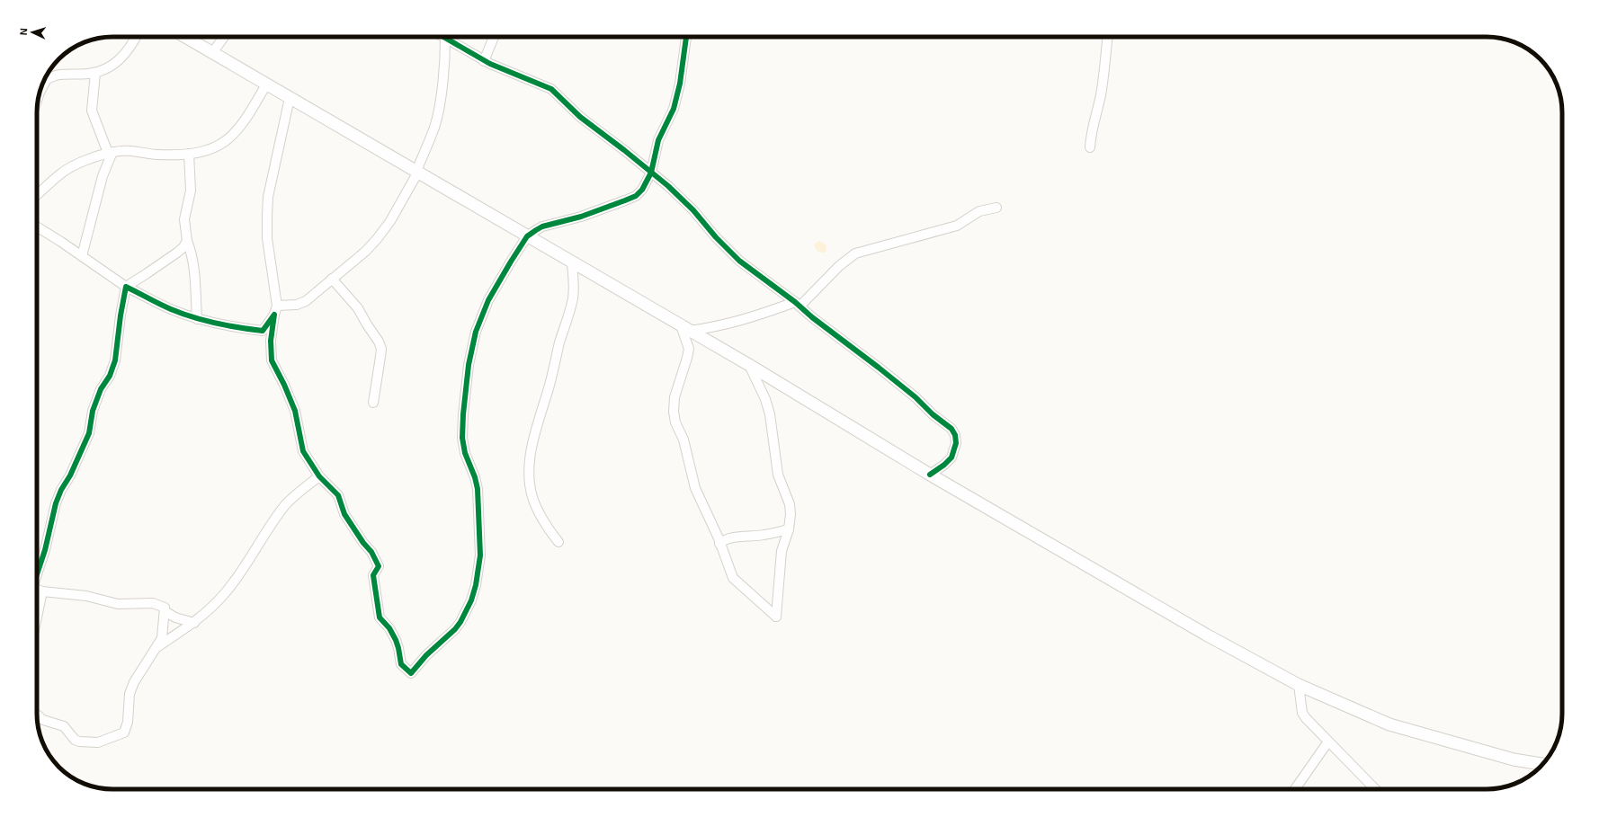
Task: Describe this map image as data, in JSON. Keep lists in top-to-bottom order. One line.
{"north":"left"}
